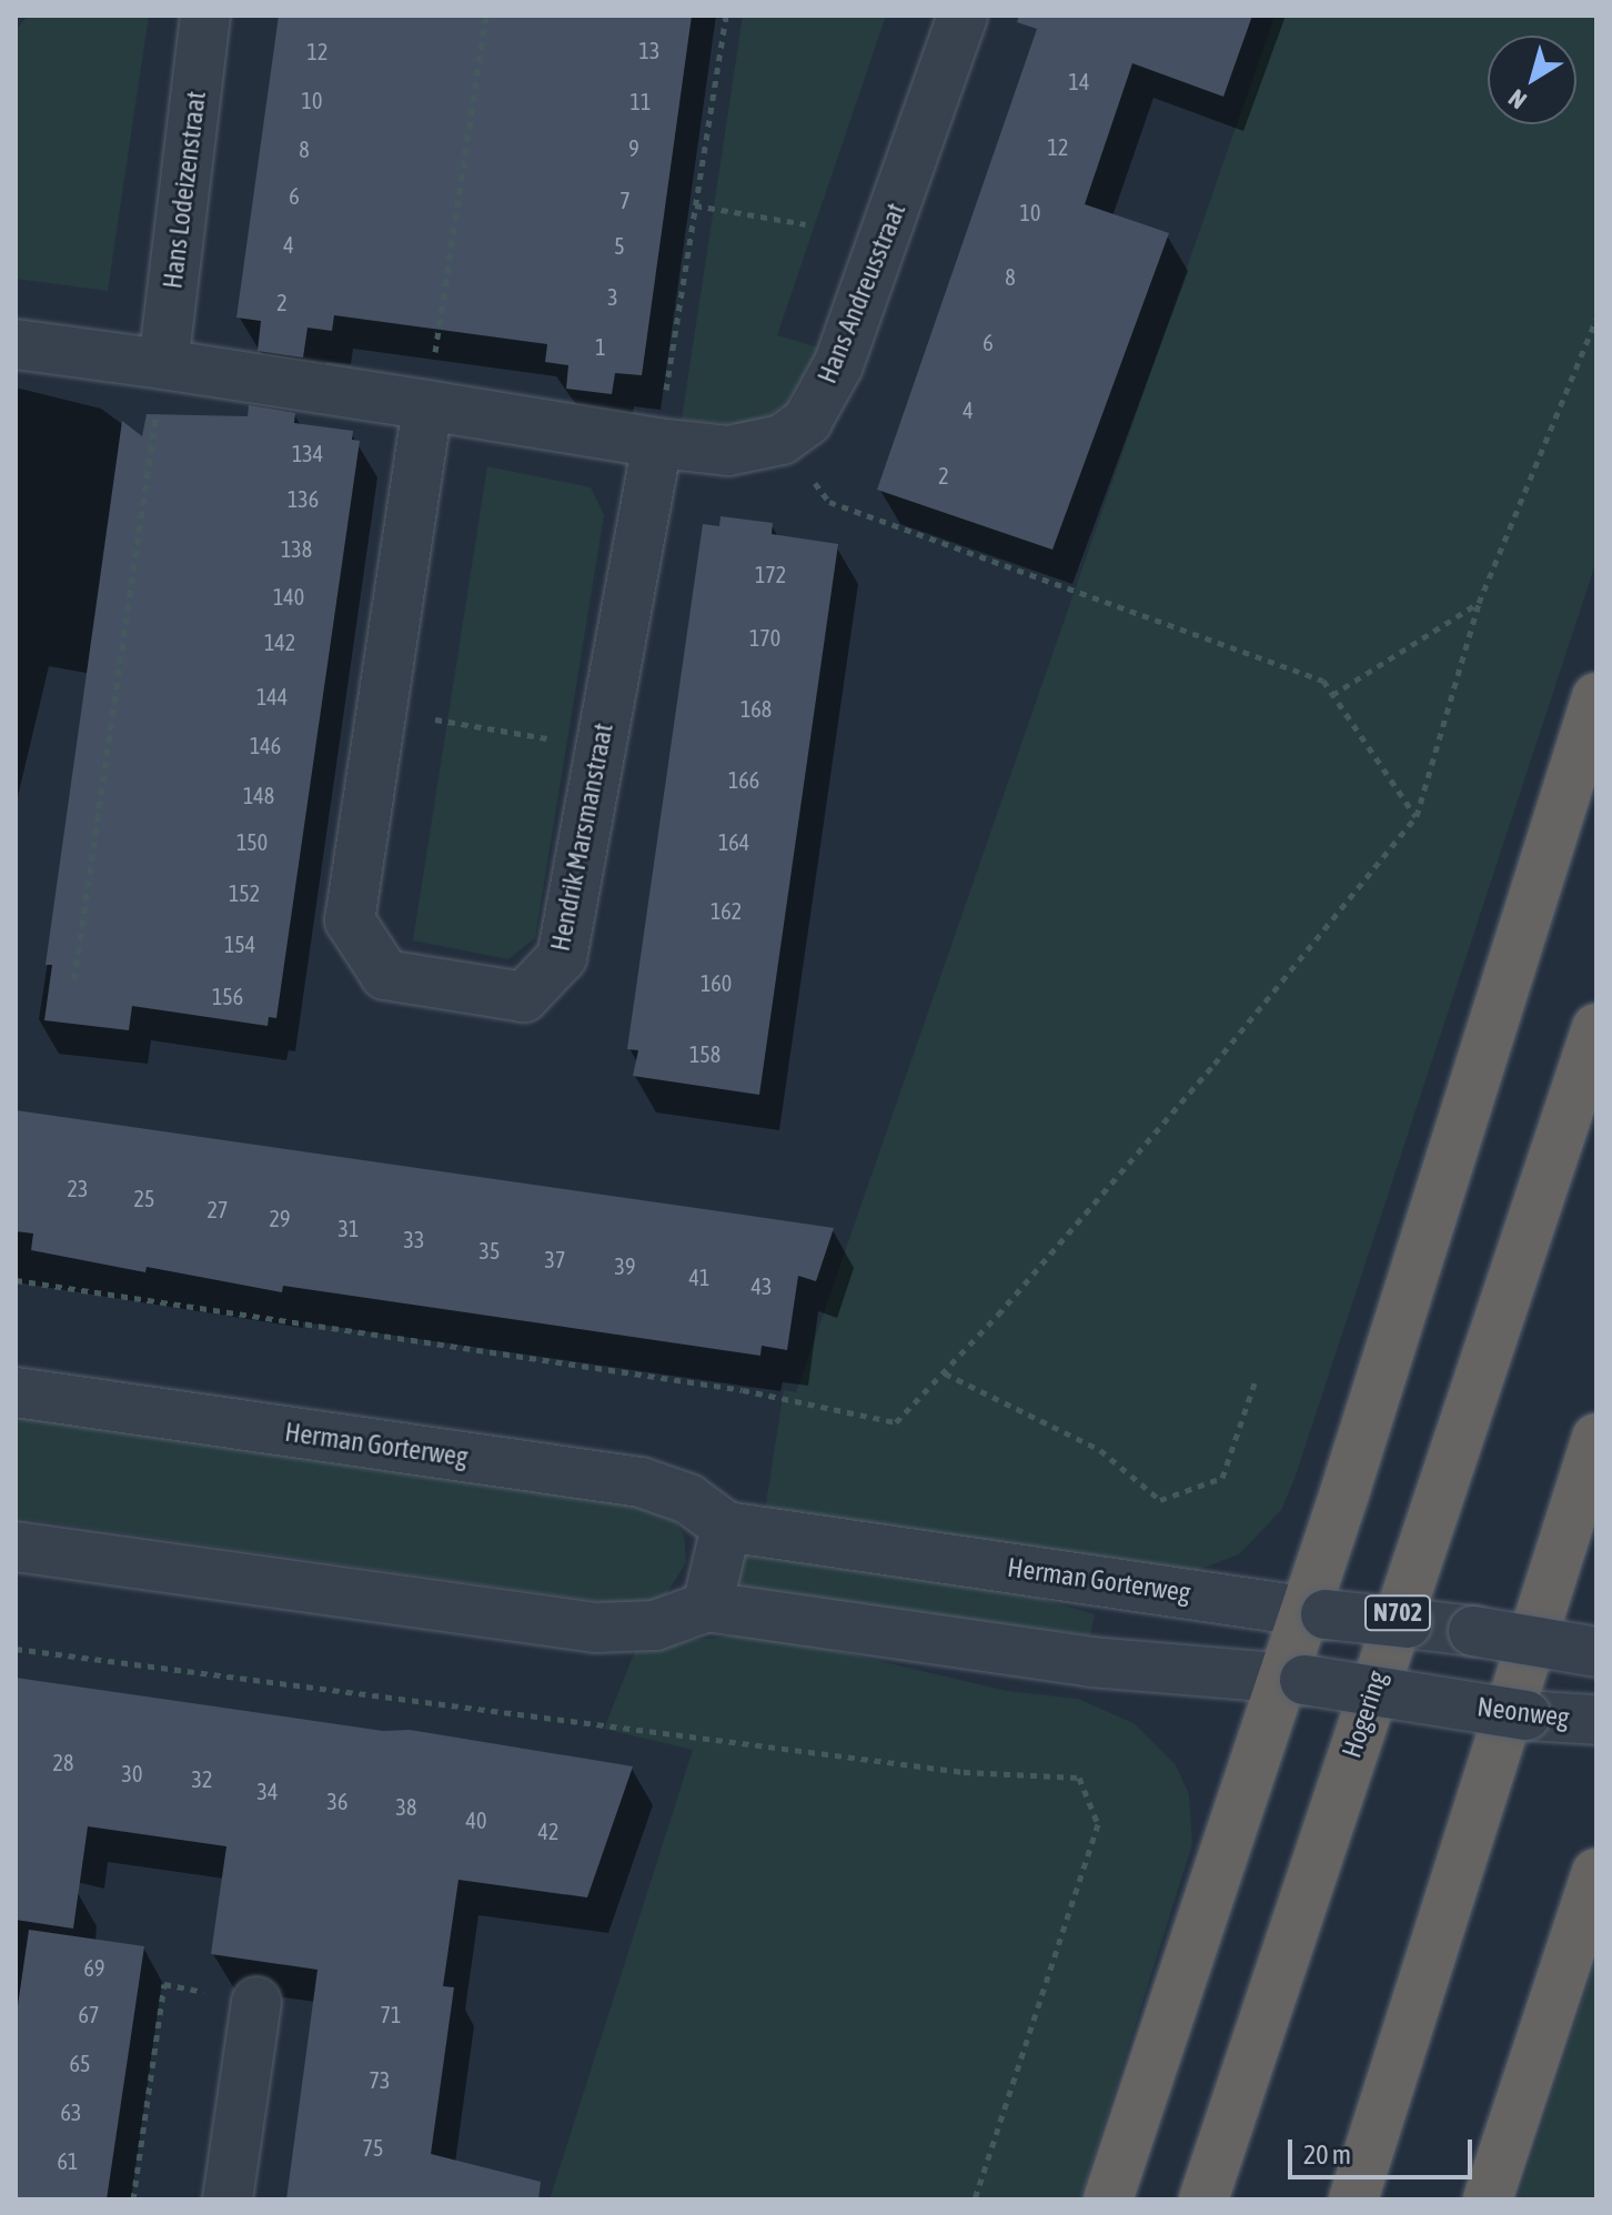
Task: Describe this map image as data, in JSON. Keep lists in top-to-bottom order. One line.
{"streets":{"highway":["N702","Hogering"],"street":["Hans Lodeizenstraat","Hans Andreusstraat","Hendrik Marsmanstraat","Herman Gorterweg","Neonweg"]},"house_numbers":["13","12","14","10","11","12","9","8","6","7","10","4","5","8","3","2","6","1","4","134","2","136","138","172","140","170","142","144","168","146","166","148","150","164","152","162","154","160","156","158","23","25","27","29","31","33","35","37","39","41","43","28","30","32","34","36","38","40","42","69","67","71","65","73","63","75","61"],"scale_bar":"20 m","north":"bottom left"}
